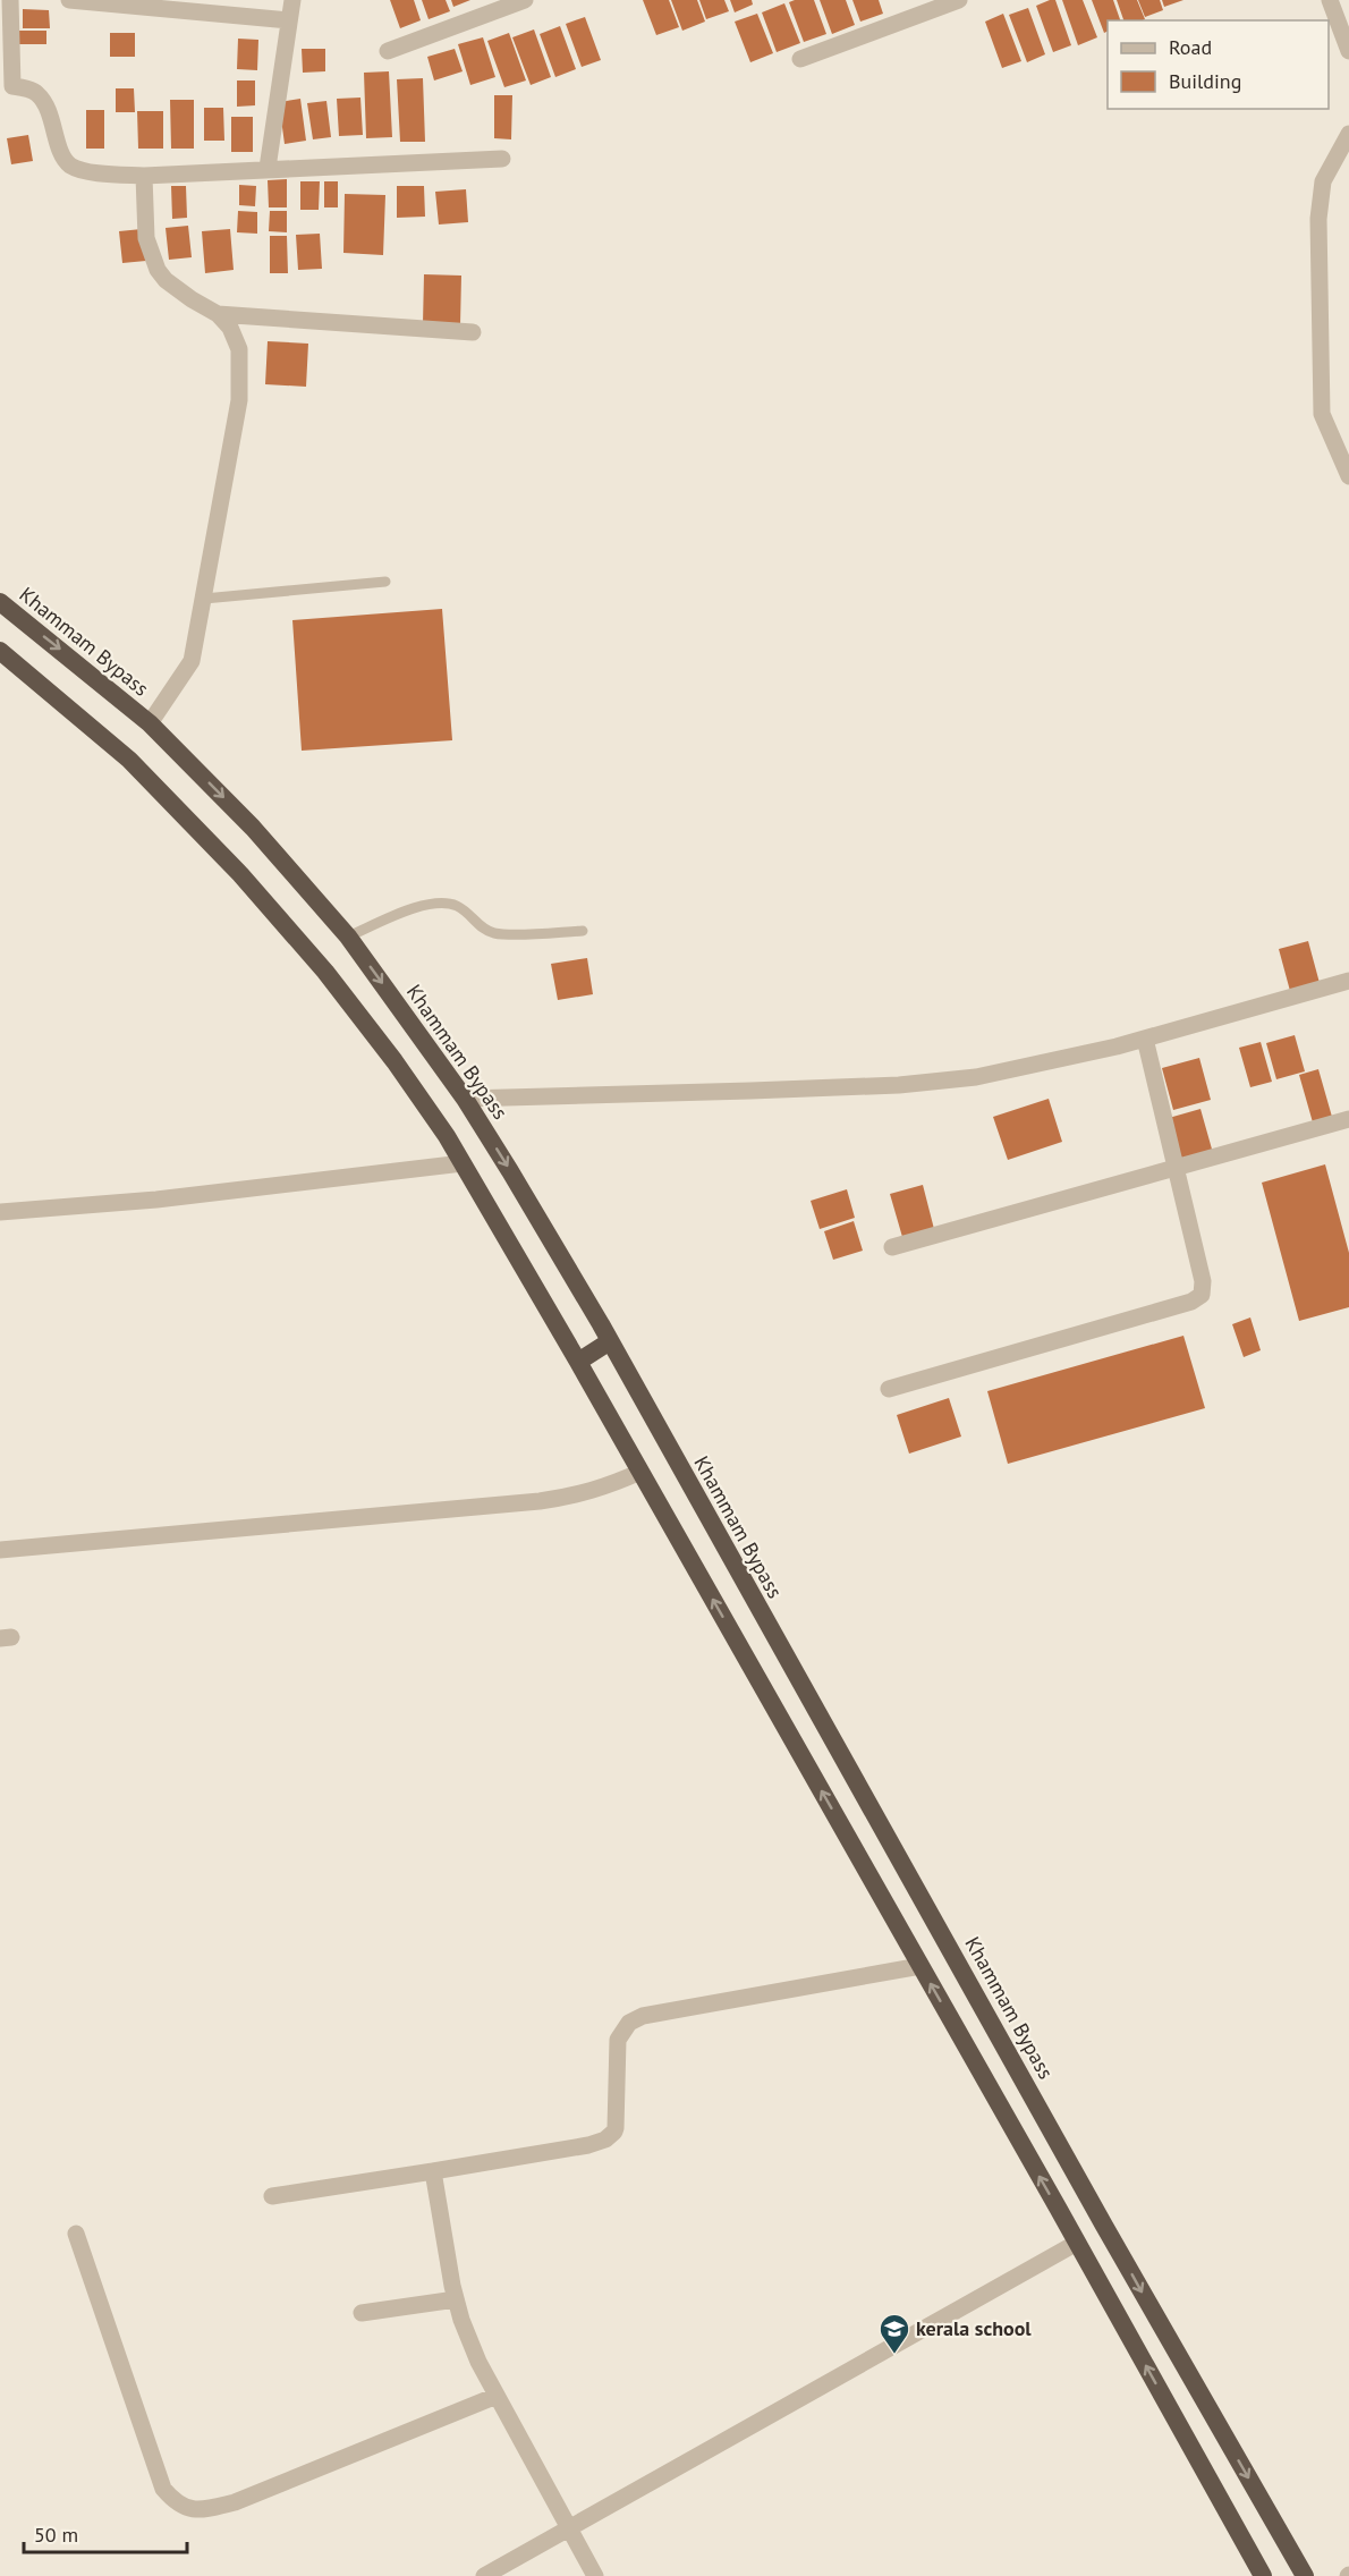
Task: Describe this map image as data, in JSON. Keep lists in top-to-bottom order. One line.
{"streets":{"highway":["Khammam Bypass"]},"places":{"school or university":["kerala school"]},"legend":["Road","Building"],"scale_bar":"50 m"}
